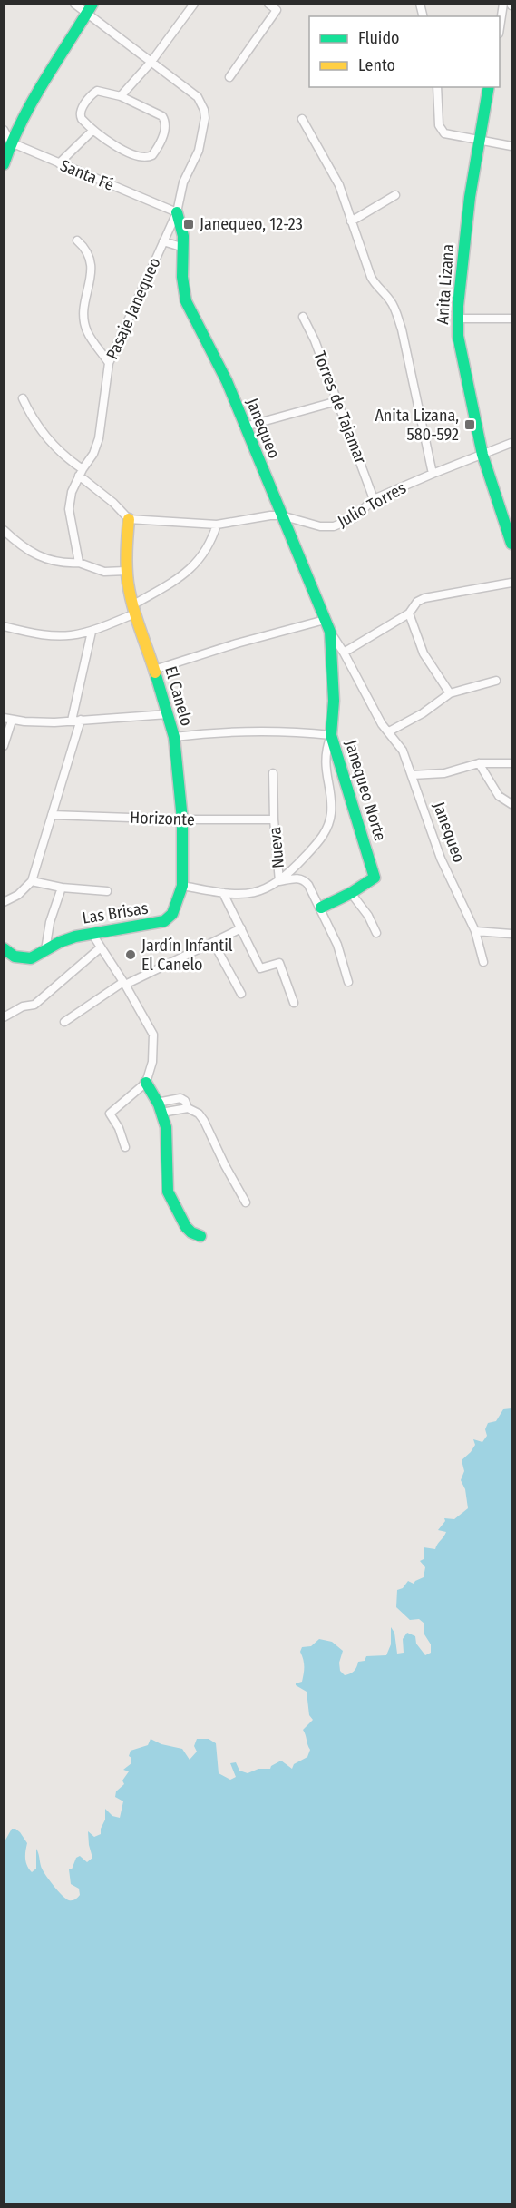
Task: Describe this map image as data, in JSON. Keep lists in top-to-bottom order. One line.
{"streets":{"street":["Santa Fé","Anita Lizana","Pasaje Janequeo","Torres de Tajamar","Janequeo","Julio Torres","El Canelo","Janequeo Norte","Horizonte","Nueva","Las Brisas"]},"crossings":[["Santa Fé","Pasaje Janequeo"],["Santa Fé","Janequeo"],["Anita Lizana","Julio Torres"],["Pasaje Janequeo","Janequeo"],["Torres de Tajamar","Julio Torres"],["Janequeo","Julio Torres"],["Janequeo","Janequeo Norte"],["Julio Torres","El Canelo"],["El Canelo","Horizonte"],["El Canelo","Las Brisas"],["Janequeo Norte","Nueva"],["Horizonte","Nueva"]],"places":{"transit":["Janequeo, 12-23","Anita Lizana, 580-592"],"other":["Jardín Infantil El Canelo"]},"legend":["Fluido","Lento"]}
